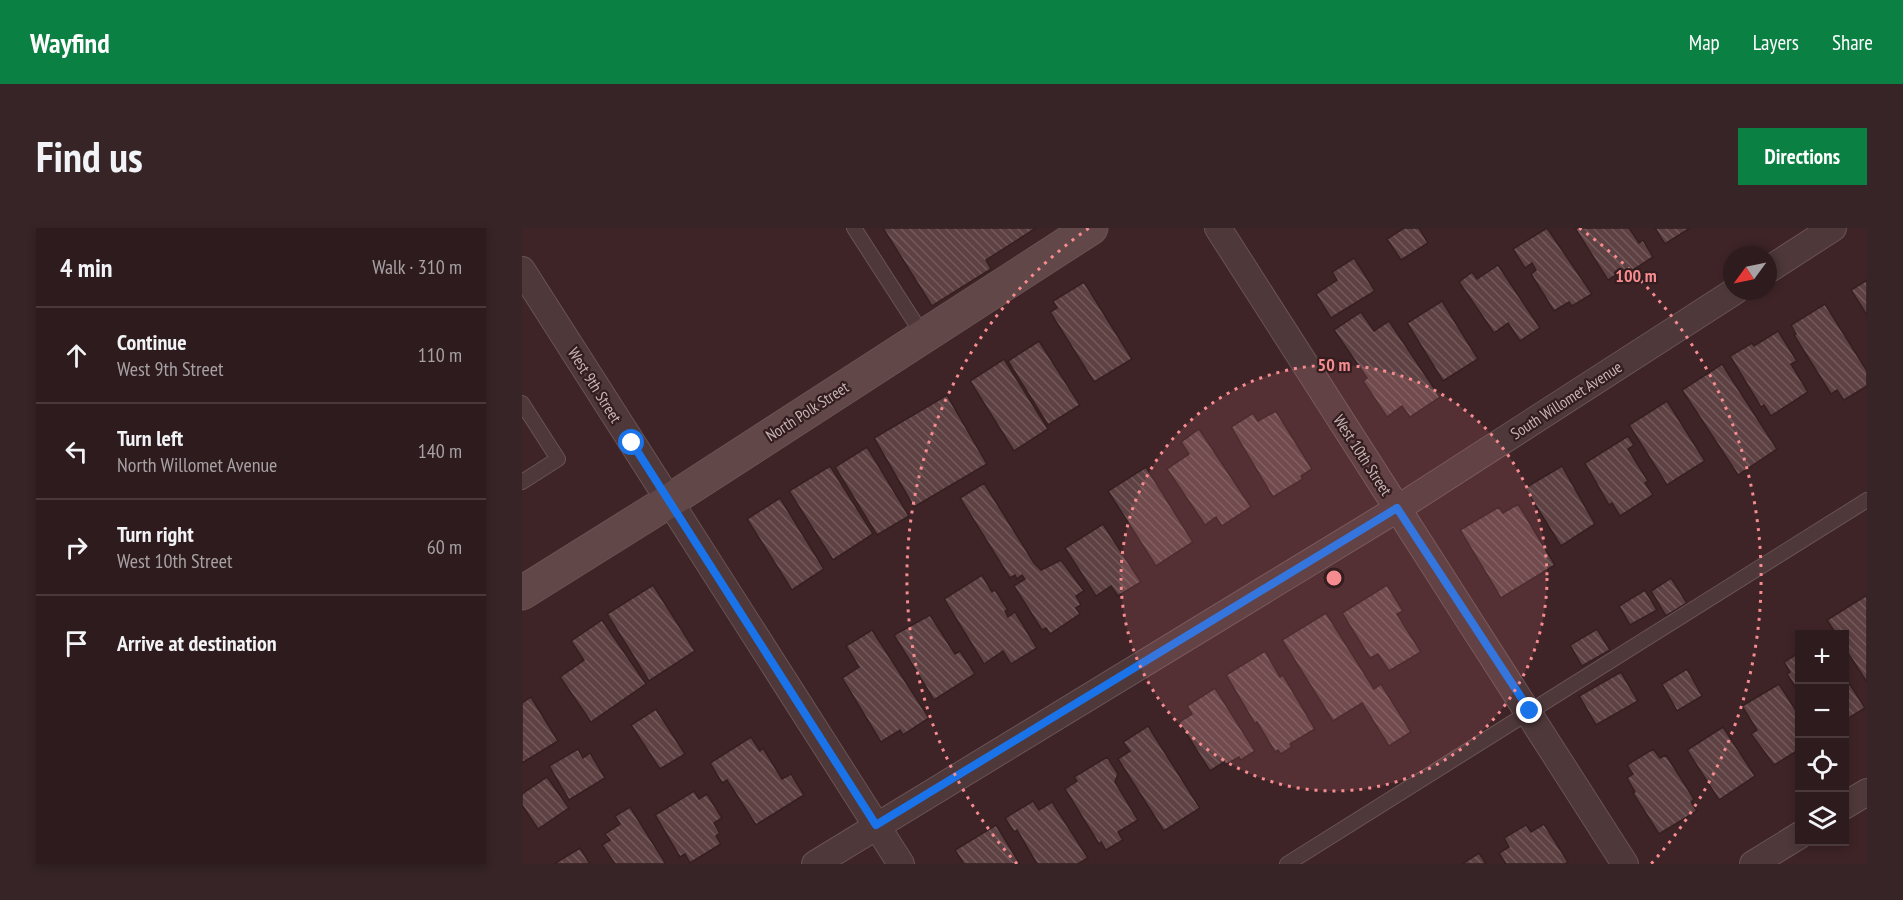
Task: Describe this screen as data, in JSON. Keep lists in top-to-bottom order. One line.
{"streets":{"main road":["North Polk Street"],"street":["West 9th Street","South Willomet Avenue","West 10th Street"]},"crossings":[["West 9th Street","South Willomet Avenue"],["West 9th Street","North Polk Street"],["South Willomet Avenue","West 10th Street"]],"north":"bottom left","page":{"header":"Wayfind","nav":["Map","Layers","Share"],"buttons":"Directions","title":"Find us","heading":["4 min","Walk · 310 m"],"list":[["Continue","West 9th Street","110 m"],["Turn left","North Willomet Avenue","140 m"],["Turn right","West 10th Street","60 m"],"Arrive at destination"],"map_buttons":["+","−"]},"rings":["100 m","50 m"]}
